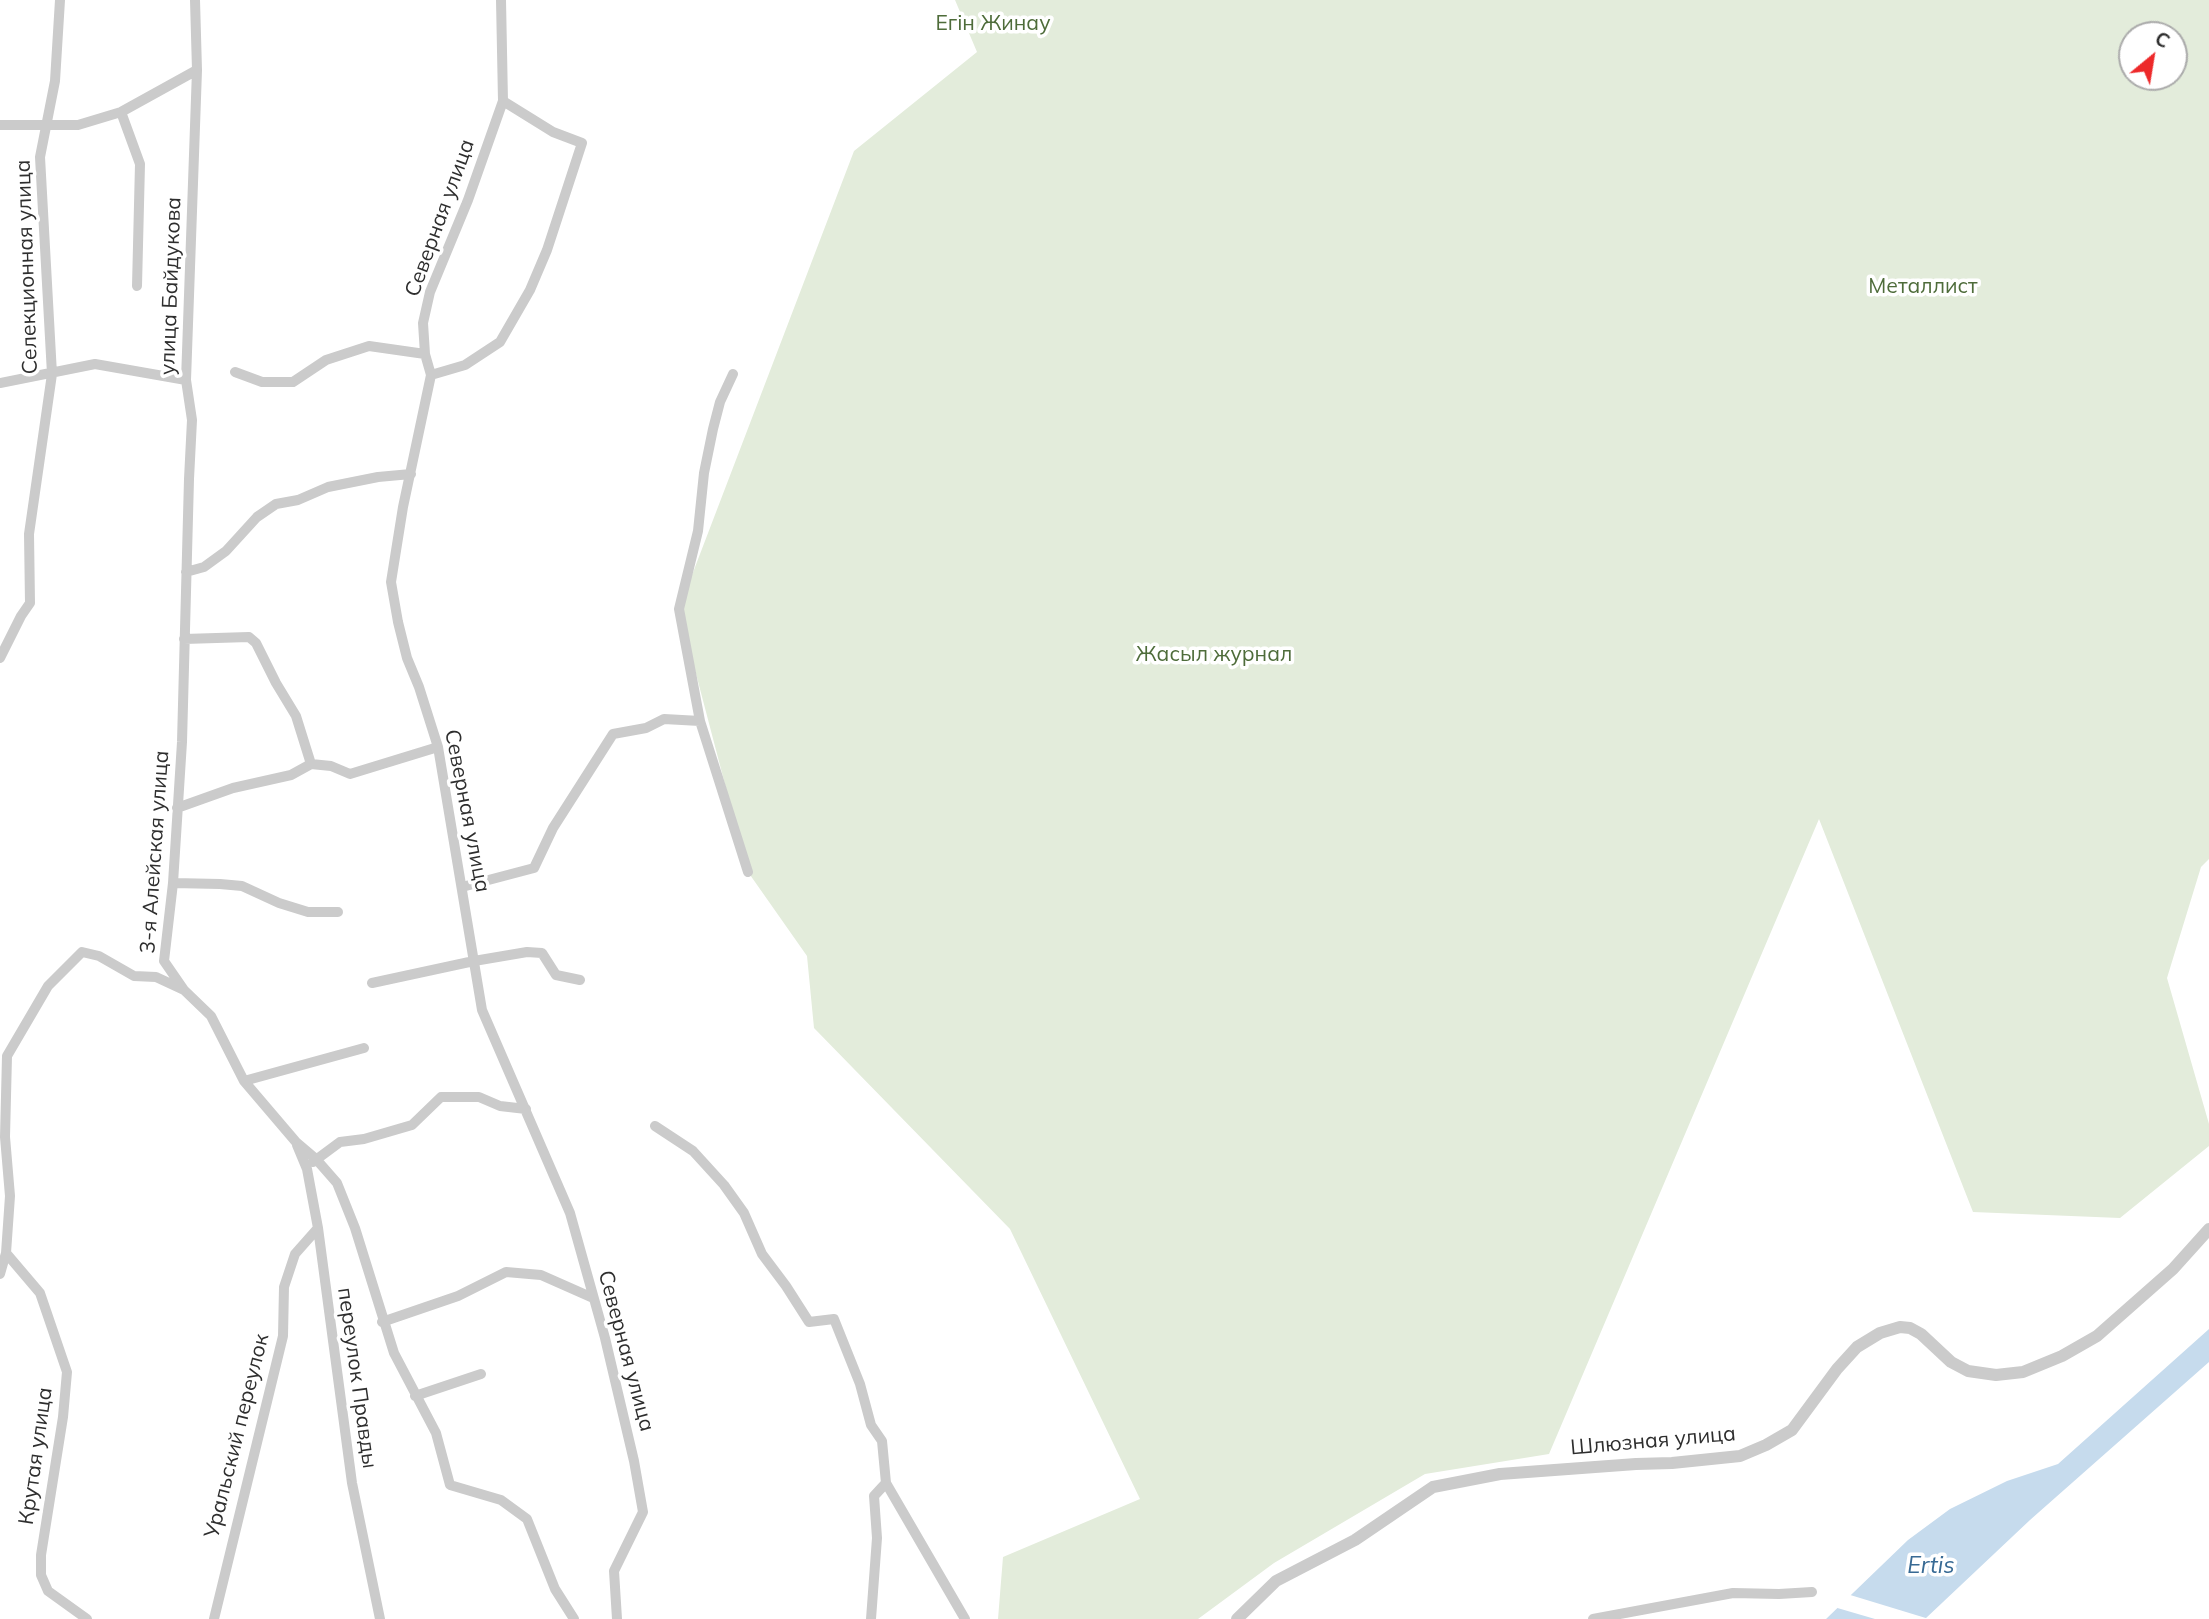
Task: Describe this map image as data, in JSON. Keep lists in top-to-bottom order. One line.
{"streets":{"street":["Северная улица","Селекционная улица","улица Байдукова","3-я Алейская улица","переулок Правды","Уральский переулок","Шлюзная улица","Крутая улица"]},"crossings":[["улица Байдукова","3-я Алейская улица"],["переулок Правды","Уральский переулок"]],"water":["Ertis"],"parks":["Егін Жинау","Металлист","Жасыл журнал"],"north":"top right"}
